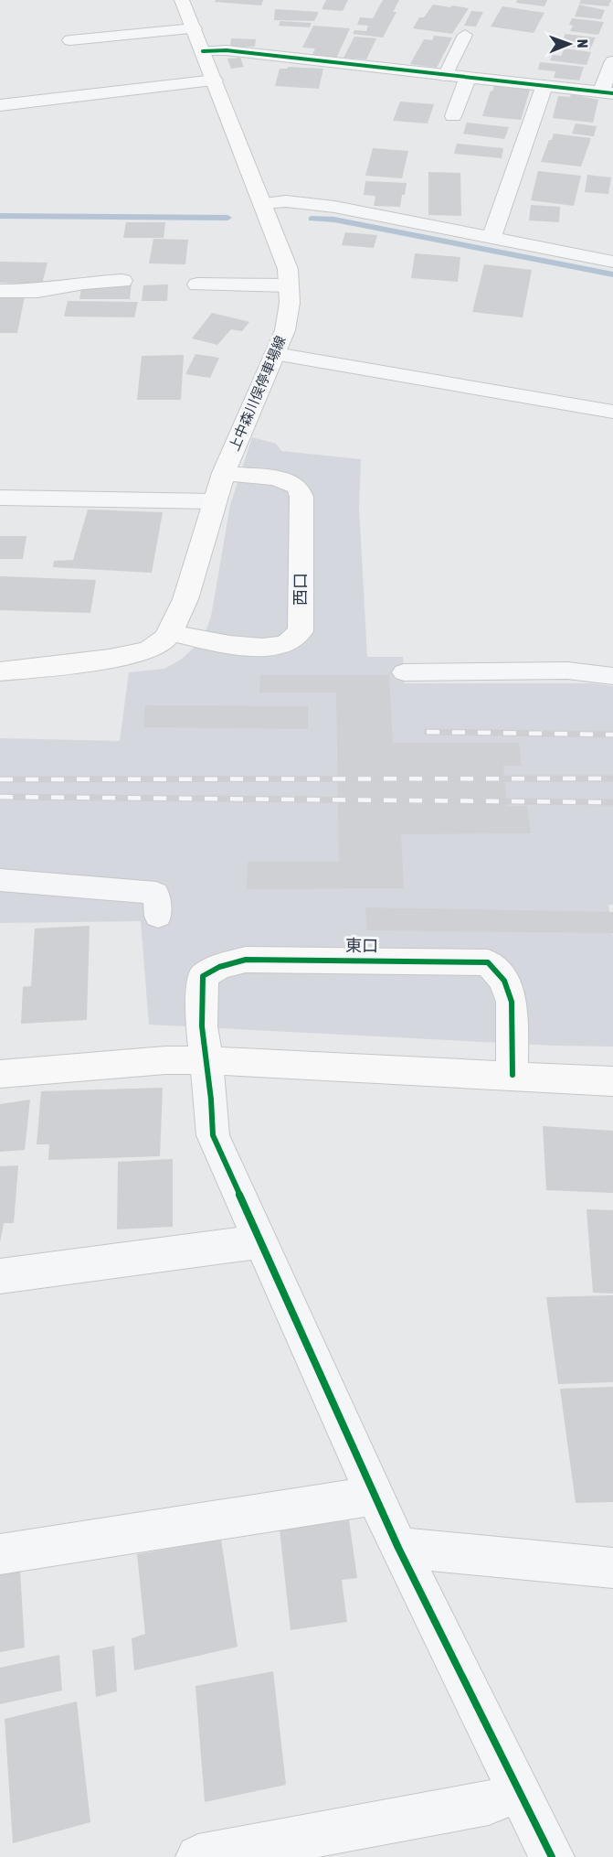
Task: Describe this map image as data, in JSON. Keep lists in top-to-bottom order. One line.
{"streets":{"main road":["上中森川俣停車場線","西口","東口"]},"crossings":[["上中森川俣停車場線","西口"]],"north":"right"}
